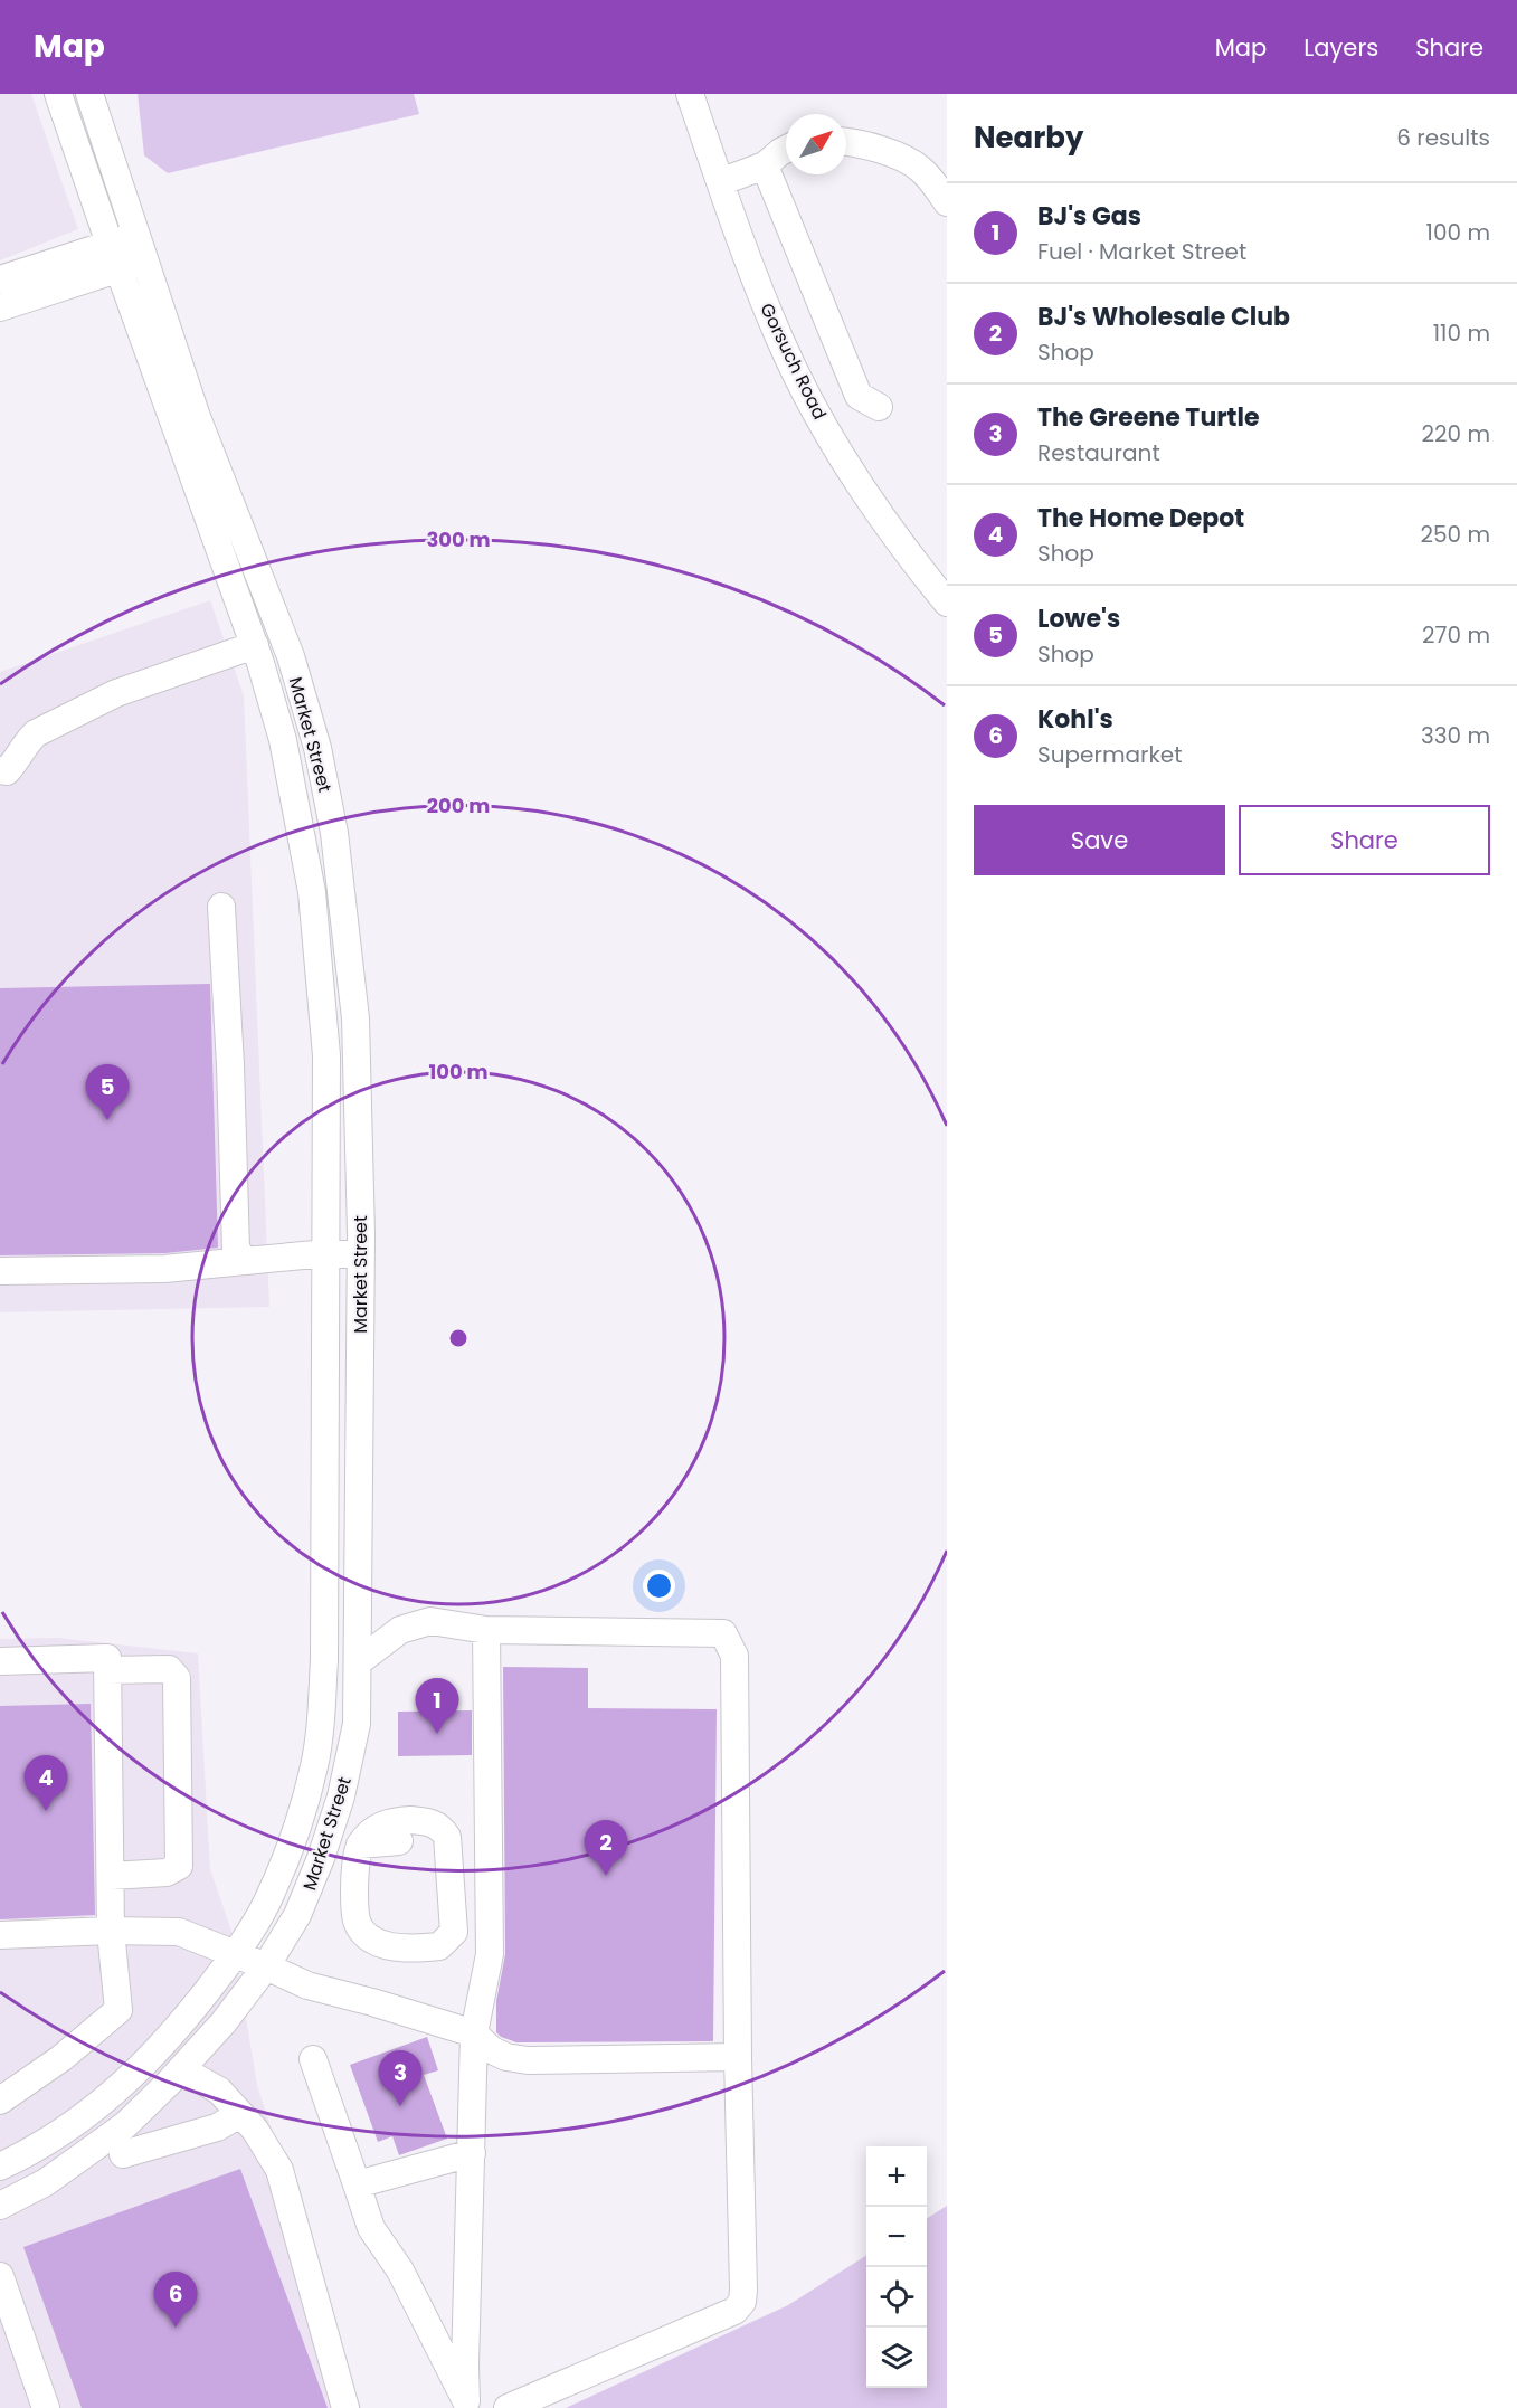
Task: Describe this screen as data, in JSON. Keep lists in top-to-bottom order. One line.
{"streets":{"street":["Gorsuch Road","Market Street"]},"north":"top right","page":{"header":"Map","nav":["Map","Layers","Share"],"heading":["Nearby","6 results"],"list":[{"mark":"1","name":"BJ's Gas","note":"Fuel · Market Street","value":"100 m"},{"mark":"2","name":"BJ's Wholesale Club","note":"Shop","value":"110 m"},{"mark":"3","name":"The Greene Turtle","note":"Restaurant","value":"220 m"},{"mark":"4","name":"The Home Depot","note":"Shop","value":"250 m"},{"mark":"5","name":"Lowe's","note":"Shop","value":"270 m"},{"mark":"6","name":"Kohl's","note":"Supermarket","value":"330 m"}],"buttons":["Save","Share"],"pins":["5","1","4","2","3","6"],"map_buttons":["+","−"]},"rings":["300 m","200 m","100 m"]}
